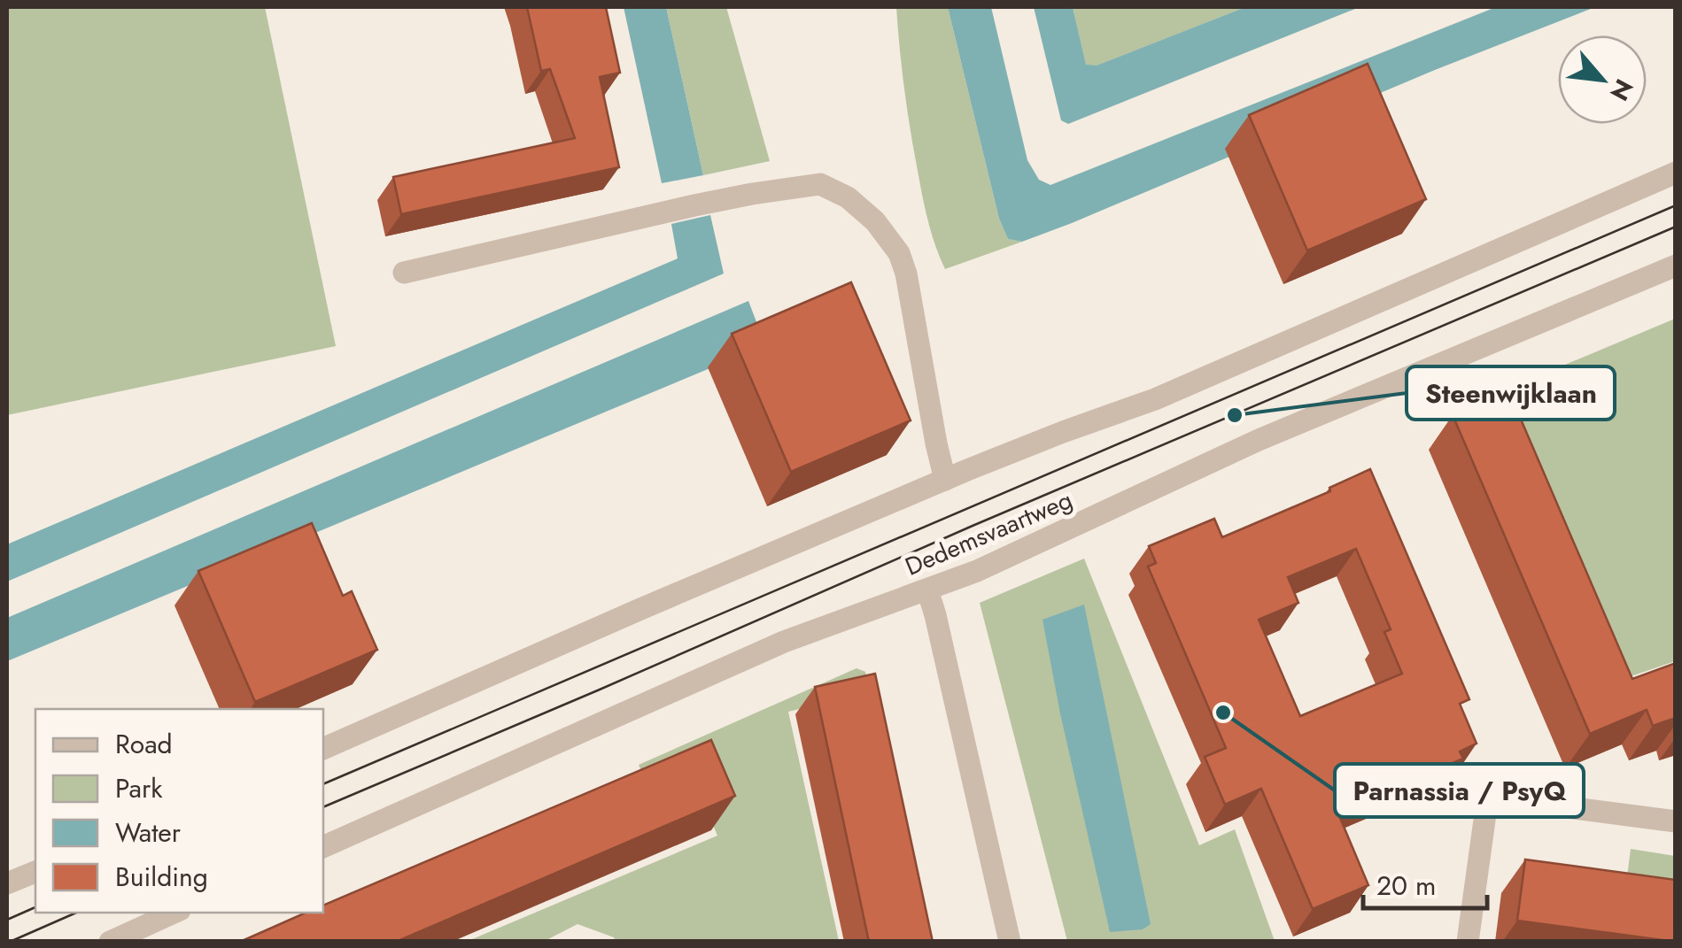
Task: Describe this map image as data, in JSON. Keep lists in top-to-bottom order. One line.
{"streets":{"street":["Dedemsvaartweg"]},"places":["Steenwijklaan","Parnassia / PsyQ"],"legend":["Road","Park","Water","Building"],"scale_bar":"20 m","north":"bottom right"}
